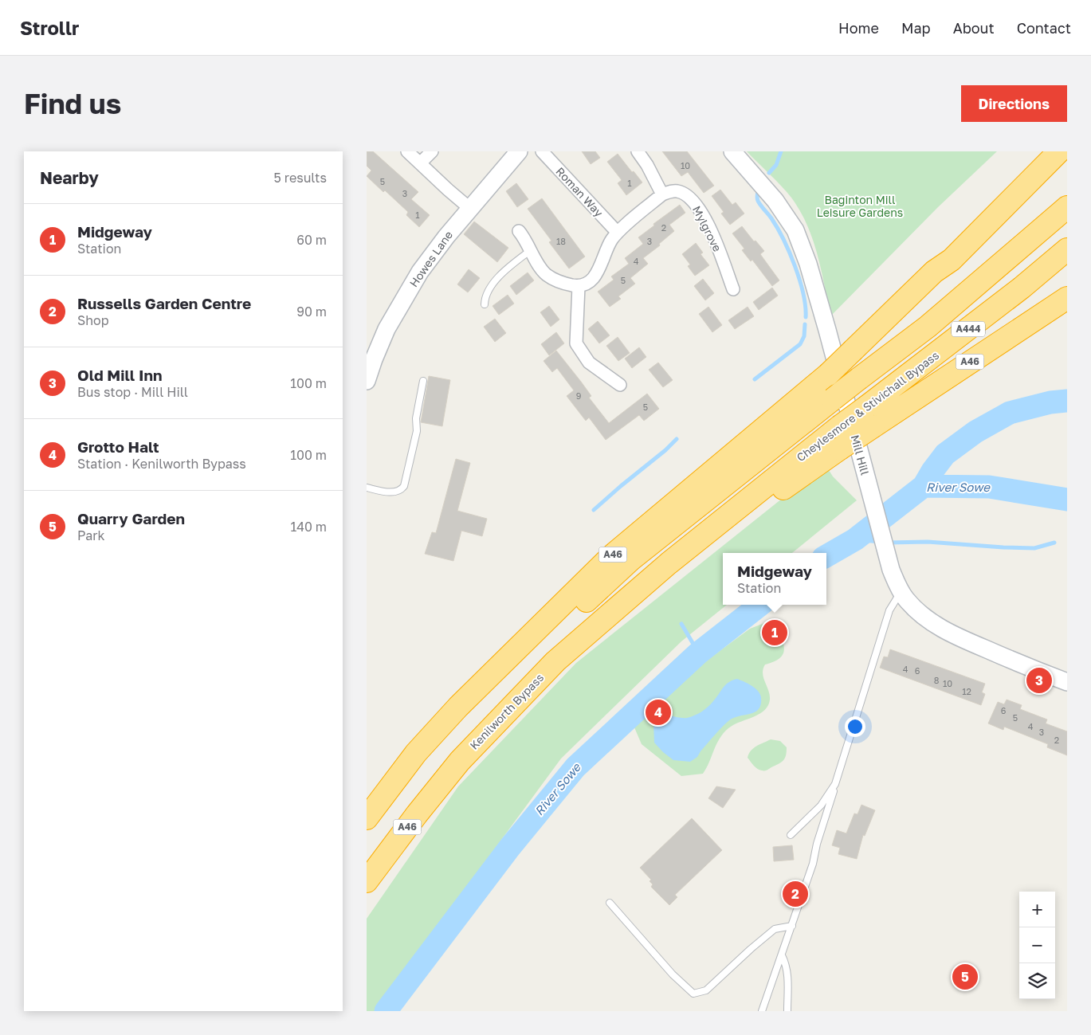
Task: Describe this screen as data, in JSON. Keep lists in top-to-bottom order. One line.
{"streets":{"highway":["A444","A46","Cheylesmore & Stivichall Bypass","Kenilworth Bypass"],"street":["Roman Way","Mylgrove","Howes Lane","Mill Hill"]},"crossings":[["A444","A46"],["A46","Cheylesmore & Stivichall Bypass"],["A46","Kenilworth Bypass"],["Cheylesmore & Stivichall Bypass","Kenilworth Bypass"]],"water":["River Sowe"],"parks":["Baginton Mill Leisure Gardens"],"house_numbers":["10","5","1","3","1","2","18","3","4","5","9","5","4","6","8","10","12","6","5","4","3","2"],"page":{"header":"Strollr","nav":["Home","Map","About","Contact"],"buttons":"Directions","title":"Find us","heading":["Nearby","5 results"],"list":[{"mark":"1","name":"Midgeway","note":"Station","value":"60 m"},{"mark":"2","name":"Russells Garden Centre","note":"Shop","value":"90 m"},{"mark":"3","name":"Old Mill Inn","note":"Bus stop · Mill Hill","value":"100 m"},{"mark":"4","name":"Grotto Halt","note":"Station · Kenilworth Bypass","value":"100 m"},{"mark":"5","name":"Quarry Garden","note":"Park","value":"140 m"}],"popup":["Midgeway","Station"],"pins":["1","3","4","2","5"],"map_buttons":["+","−"]}}
